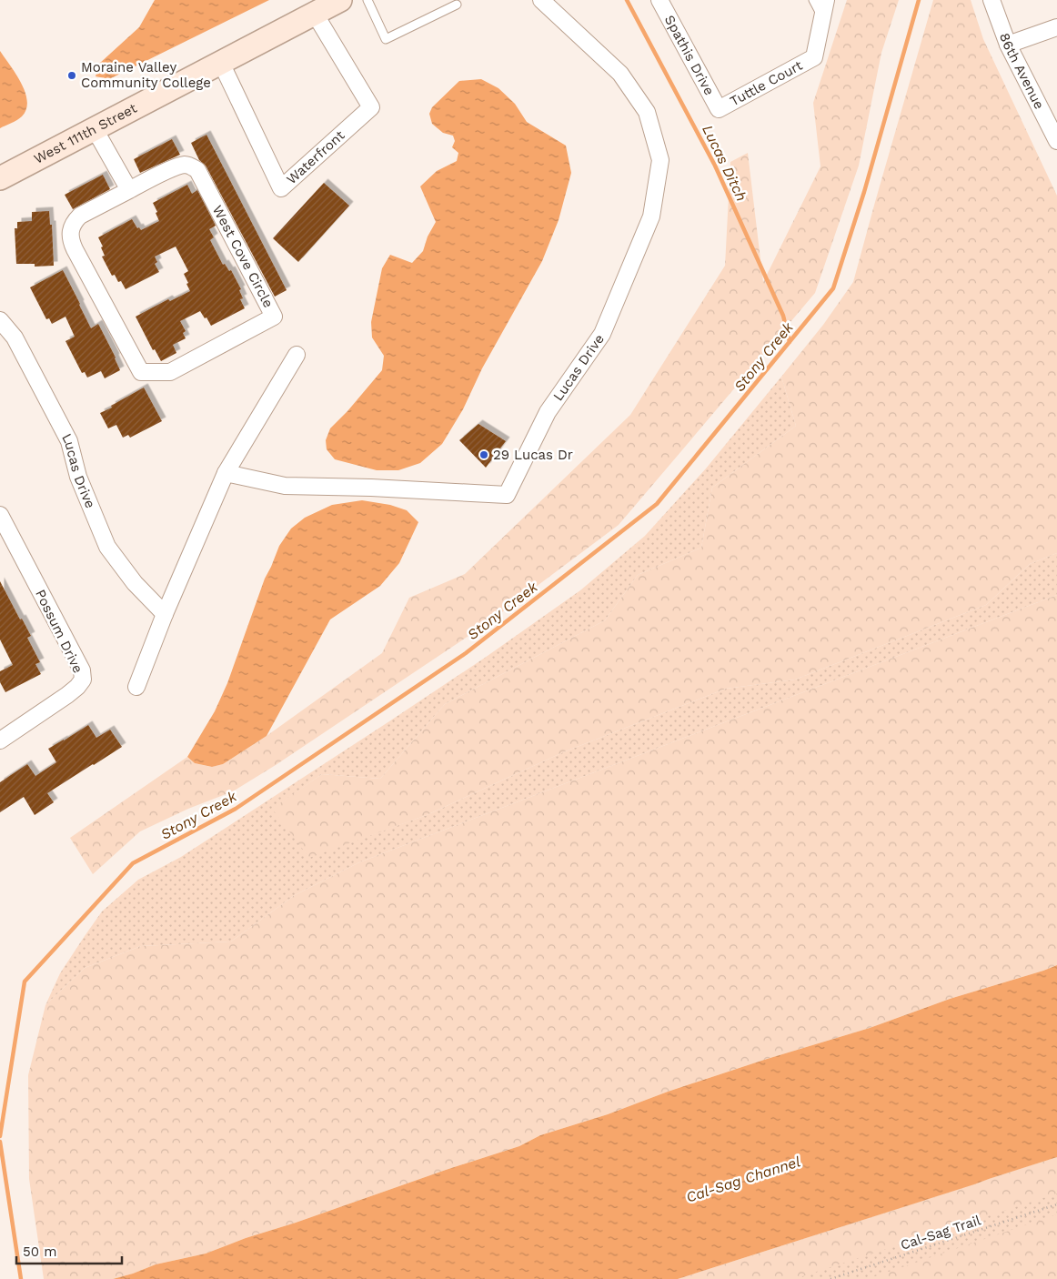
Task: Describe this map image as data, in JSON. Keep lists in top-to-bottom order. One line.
{"streets":{"main road":["West 111th Street"],"street":["Spathis Drive","86th Avenue","Tuttle Court","Waterfront","West Cove Circle","Lucas Drive","Possum Drive"],"path":["Cal-Sag Trail"]},"crossings":[["Spathis Drive","Tuttle Court"],["West 111th Street","Waterfront"]],"water":["Lucas Ditch","Stony Creek","Cal-Sag Channel"],"places":["Moraine Valley Community College","29 Lucas Dr"],"scale_bar":"50 m"}
